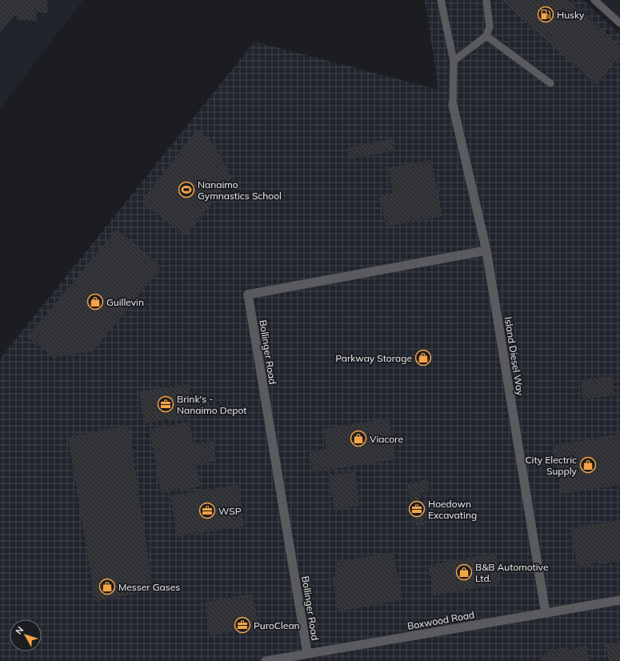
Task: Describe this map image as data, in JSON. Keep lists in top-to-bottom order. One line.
{"streets":{"street":["Bollinger Road","Island Diesel Way","Boxwood Road"]},"crossings":[["Bollinger Road","Island Diesel Way"],["Bollinger Road","Boxwood Road"],["Island Diesel Way","Boxwood Road"]],"places":{"fuel station":["Husky"],"sports":["Nanaimo Gymnastics School"],"shop":["Guillevin","Parkway Storage","Viacore","City Electric Supply","B&B Automotive Ltd.","Messer Gases"],"office":["Brink's - Nanaimo Depot","Hoedown Excavating","WSP","PuroClean"]},"north":"top left"}
